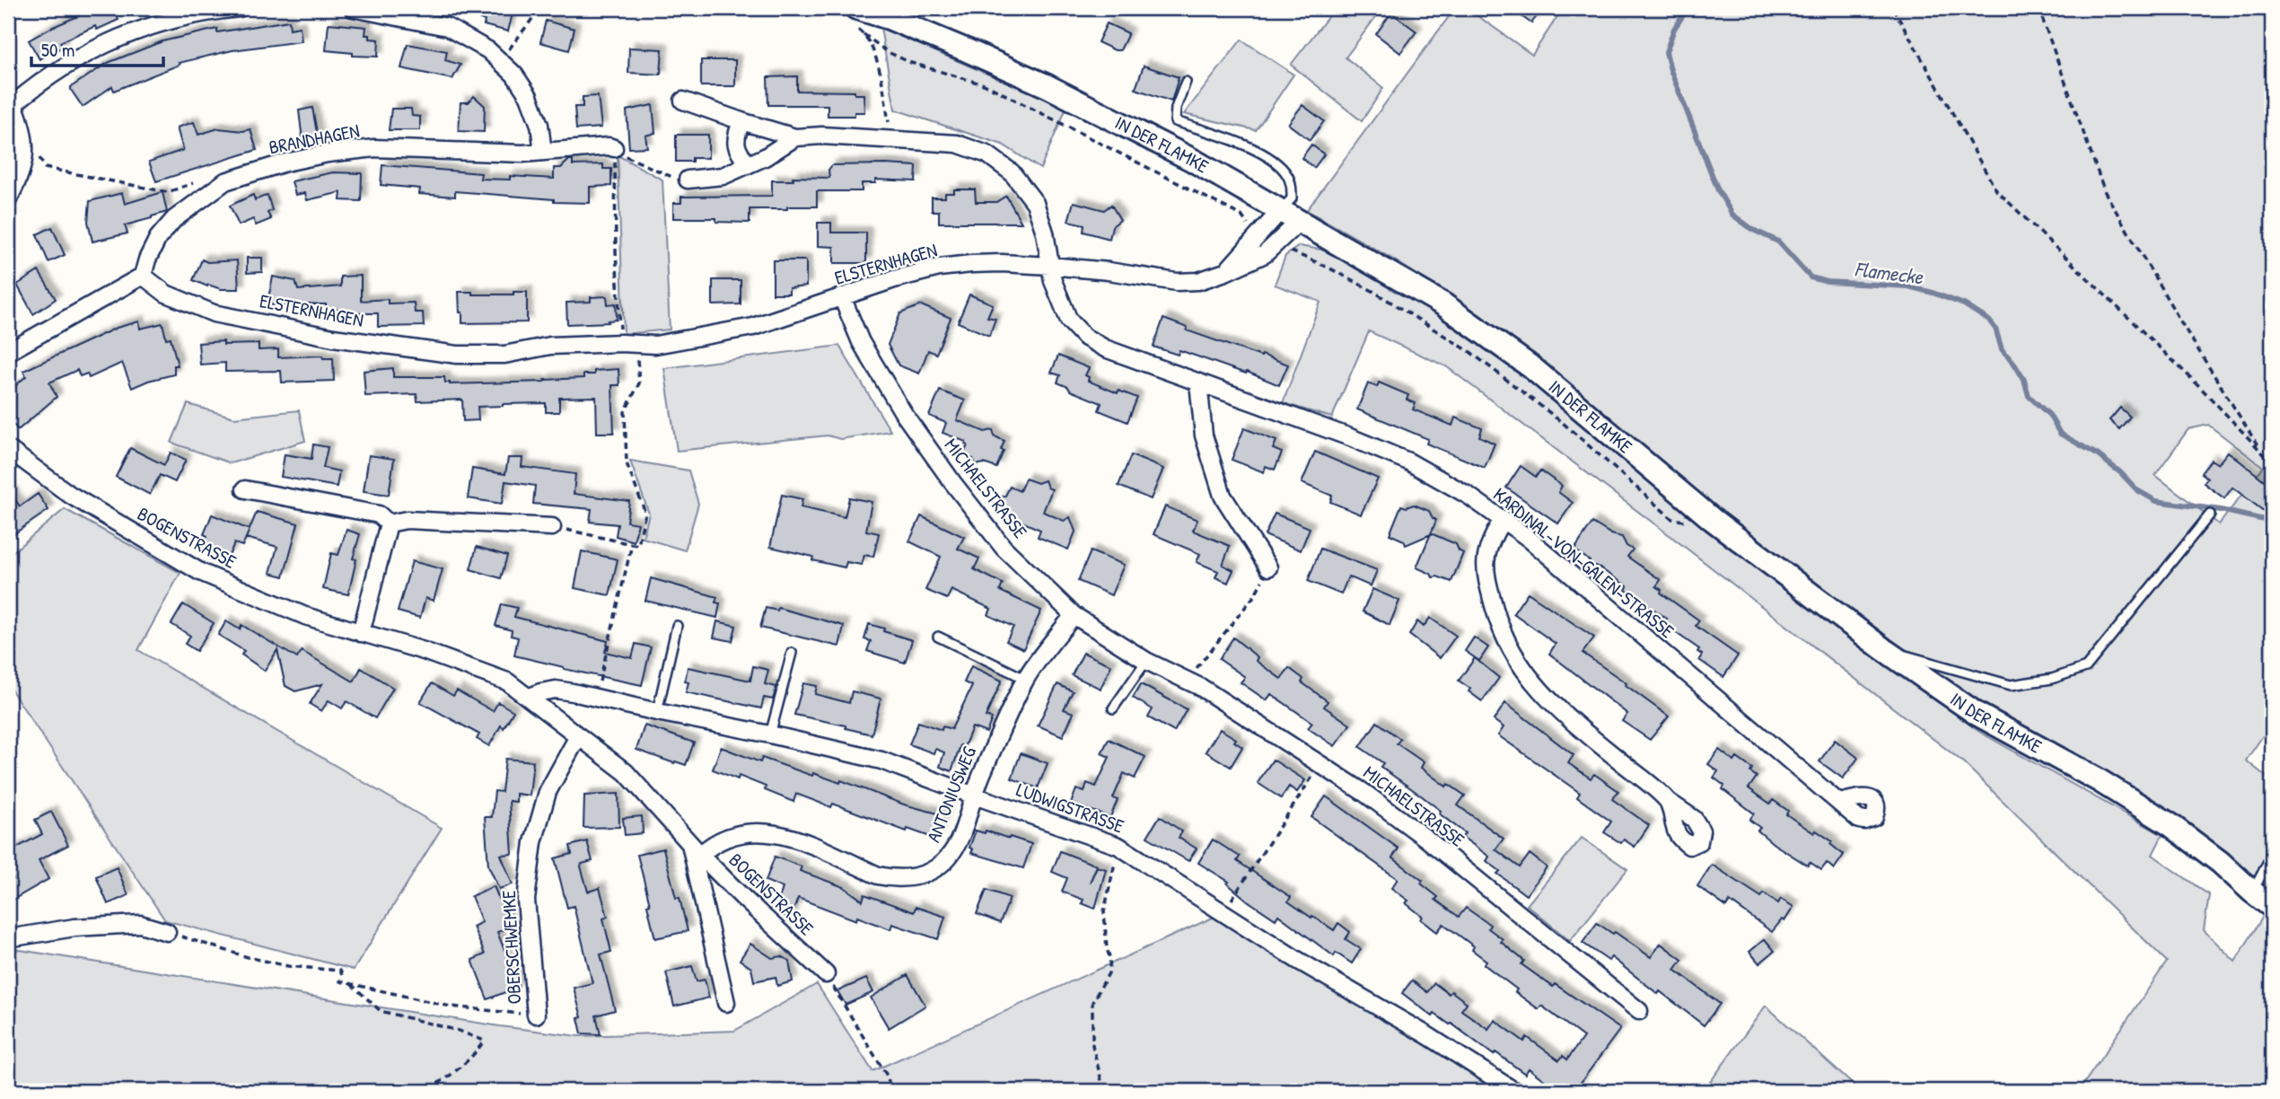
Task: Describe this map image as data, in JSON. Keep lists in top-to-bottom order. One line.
{"streets":{"main road":["IN DER FLAMKE"],"street":["BRANDHAGEN","ELSTERNHAGEN","MICHAELSTRASSE","BOGENSTRASSE","KARDINAL-VON-GALEN-STRASSE","ANTONIUSWEG","LUDWIGSTRASSE","OBERSCHWEMKE"]},"crossings":[["BRANDHAGEN","ELSTERNHAGEN"],["IN DER FLAMKE","ELSTERNHAGEN"],["ELSTERNHAGEN","MICHAELSTRASSE"],["ELSTERNHAGEN","KARDINAL-VON-GALEN-STRASSE"],["MICHAELSTRASSE","ANTONIUSWEG"],["BOGENSTRASSE","ANTONIUSWEG"],["BOGENSTRASSE","LUDWIGSTRASSE"],["BOGENSTRASSE","OBERSCHWEMKE"],["ANTONIUSWEG","LUDWIGSTRASSE"]],"water":["Flamecke"],"scale_bar":"50 m"}
